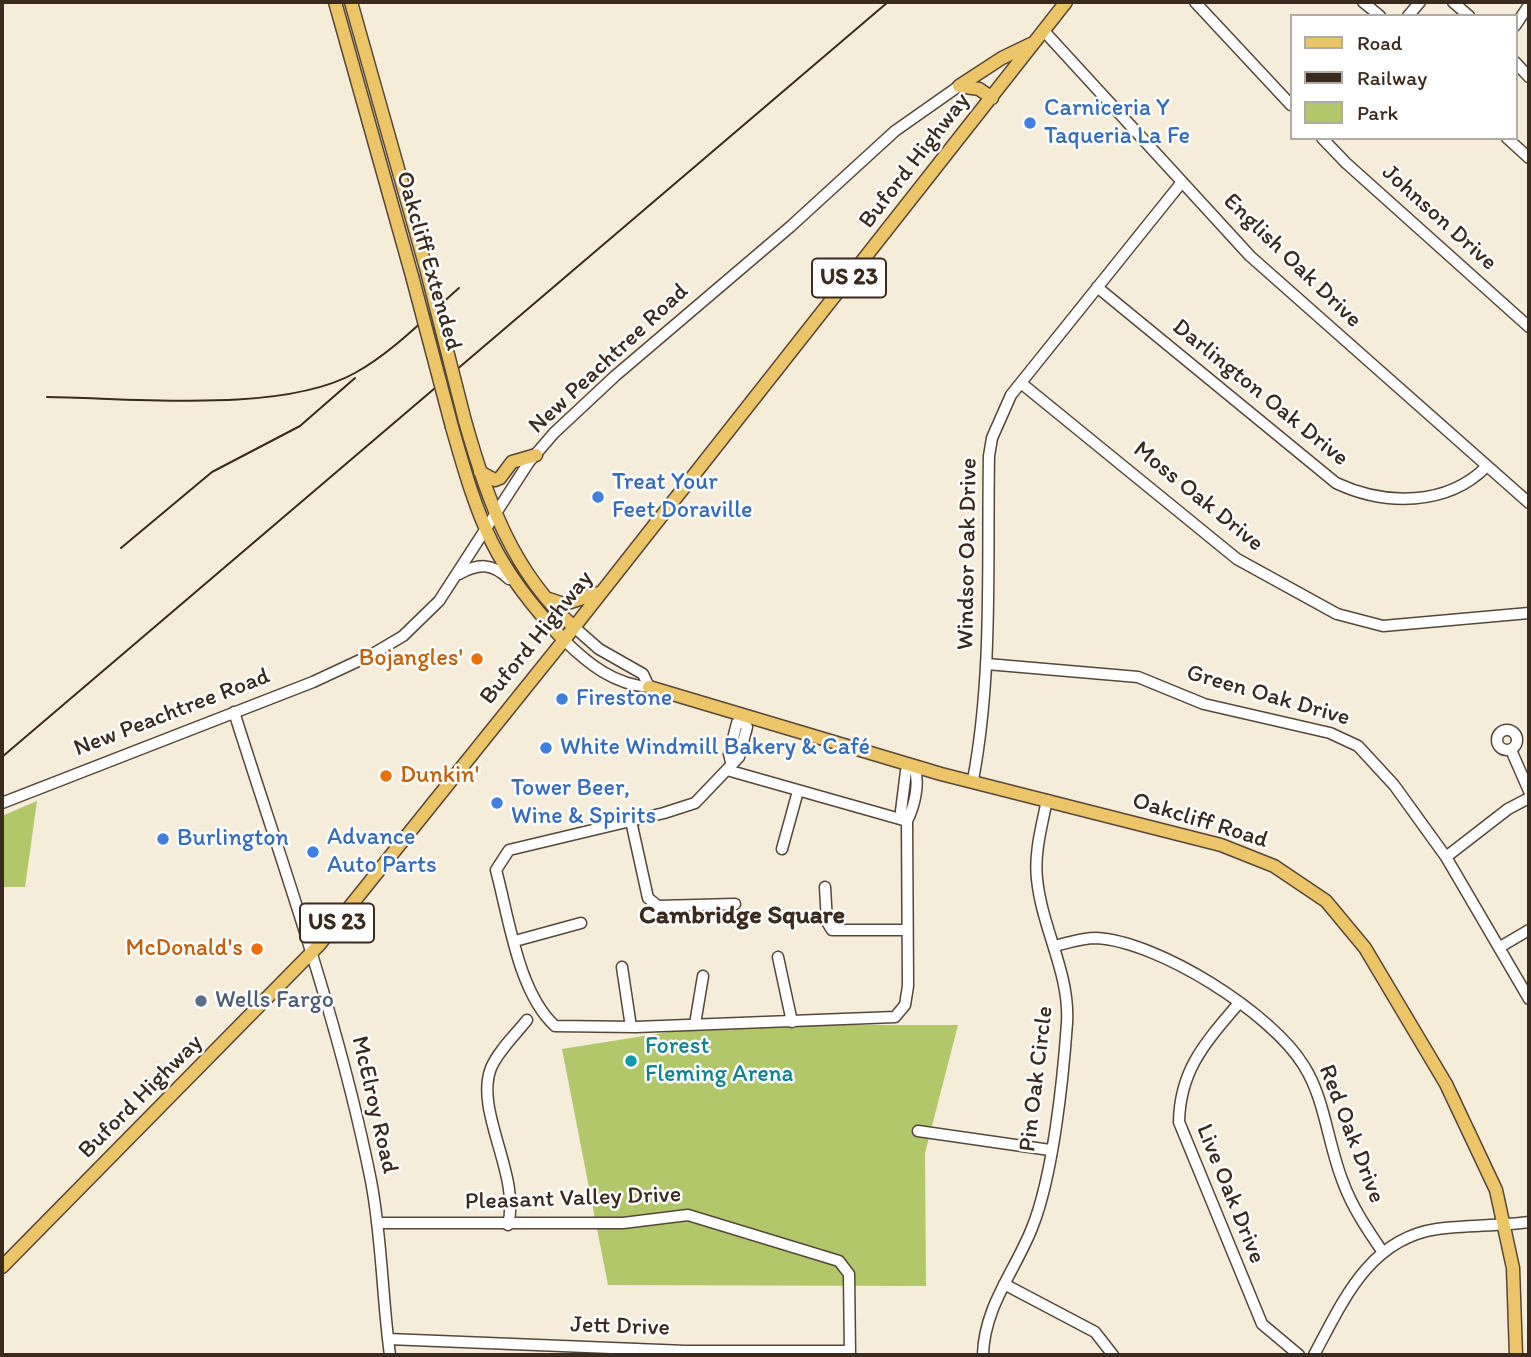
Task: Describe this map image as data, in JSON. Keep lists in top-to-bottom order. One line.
{"streets":{"main road":["Buford Highway","Oakcliff Extended","US 23","Oakcliff Road"],"street":["Johnson Drive","English Oak Drive","New Peachtree Road","Darlington Oak Drive","Moss Oak Drive","Windsor Oak Drive","Green Oak Drive","Pin Oak Circle","McElroy Road","Red Oak Drive","Live Oak Drive","Pleasant Valley Drive","Jett Drive"]},"crossings":[["Buford Highway","English Oak Drive"],["Buford Highway","Oakcliff Road"],["Buford Highway","McElroy Road"],["Oakcliff Extended","New Peachtree Road"],["Oakcliff Extended","Oakcliff Road"],["English Oak Drive","Darlington Oak Drive"],["English Oak Drive","Windsor Oak Drive"],["New Peachtree Road","Oakcliff Road"],["New Peachtree Road","McElroy Road"],["Darlington Oak Drive","Windsor Oak Drive"],["Moss Oak Drive","Windsor Oak Drive"],["Windsor Oak Drive","Green Oak Drive"],["Windsor Oak Drive","Oakcliff Road"],["Oakcliff Road","Pin Oak Circle"],["Pin Oak Circle","Red Oak Drive"],["McElroy Road","Pleasant Valley Drive"],["McElroy Road","Jett Drive"],["Red Oak Drive","Live Oak Drive"],["Pleasant Valley Drive","Jett Drive"]],"districts":["Cambridge Square"],"places":["Carniceria Y Taqueria La Fe","Treat Your Feet Doraville","Bojangles'","Firestone","White Windmill Bakery & Café","Dunkin'","Tower Beer, Wine & Spirits","Burlington","Advance Auto Parts","McDonald's","Wells Fargo","Forest Fleming Arena"],"legend":["Road","Railway","Park"]}
